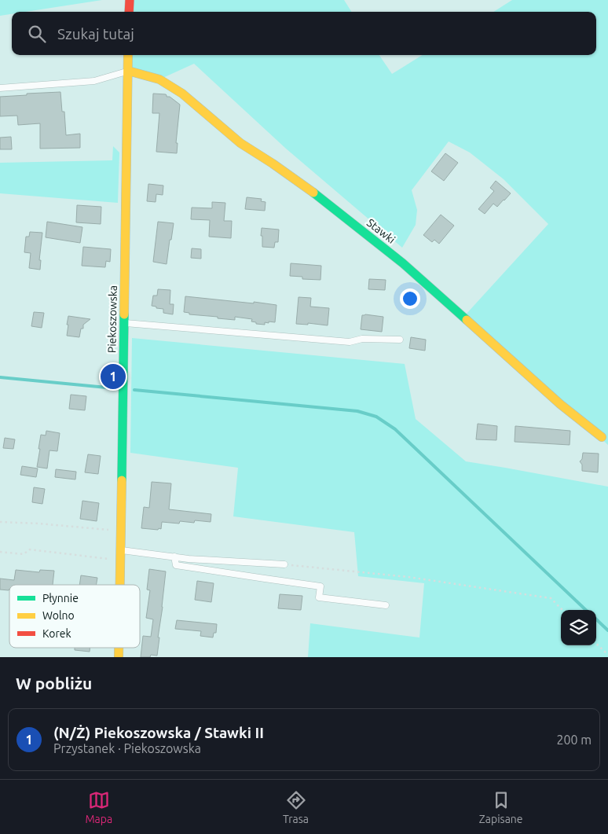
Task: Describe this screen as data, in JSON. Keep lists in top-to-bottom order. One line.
{"streets":{"main road":["Stawki","Piekoszowska"]},"crossings":[["Stawki","Piekoszowska"]],"legend":["Płynnie","Wolno","Korek"],"page":{"search":"Szukaj tutaj","pins":"1","heading":"W pobliżu","list":[{"mark":"1","name":"(N/Ż) Piekoszowska / Stawki II","note":"Przystanek · Piekoszowska","value":"200 m"}],"nav":["Mapa","Trasa","Zapisane"]}}
